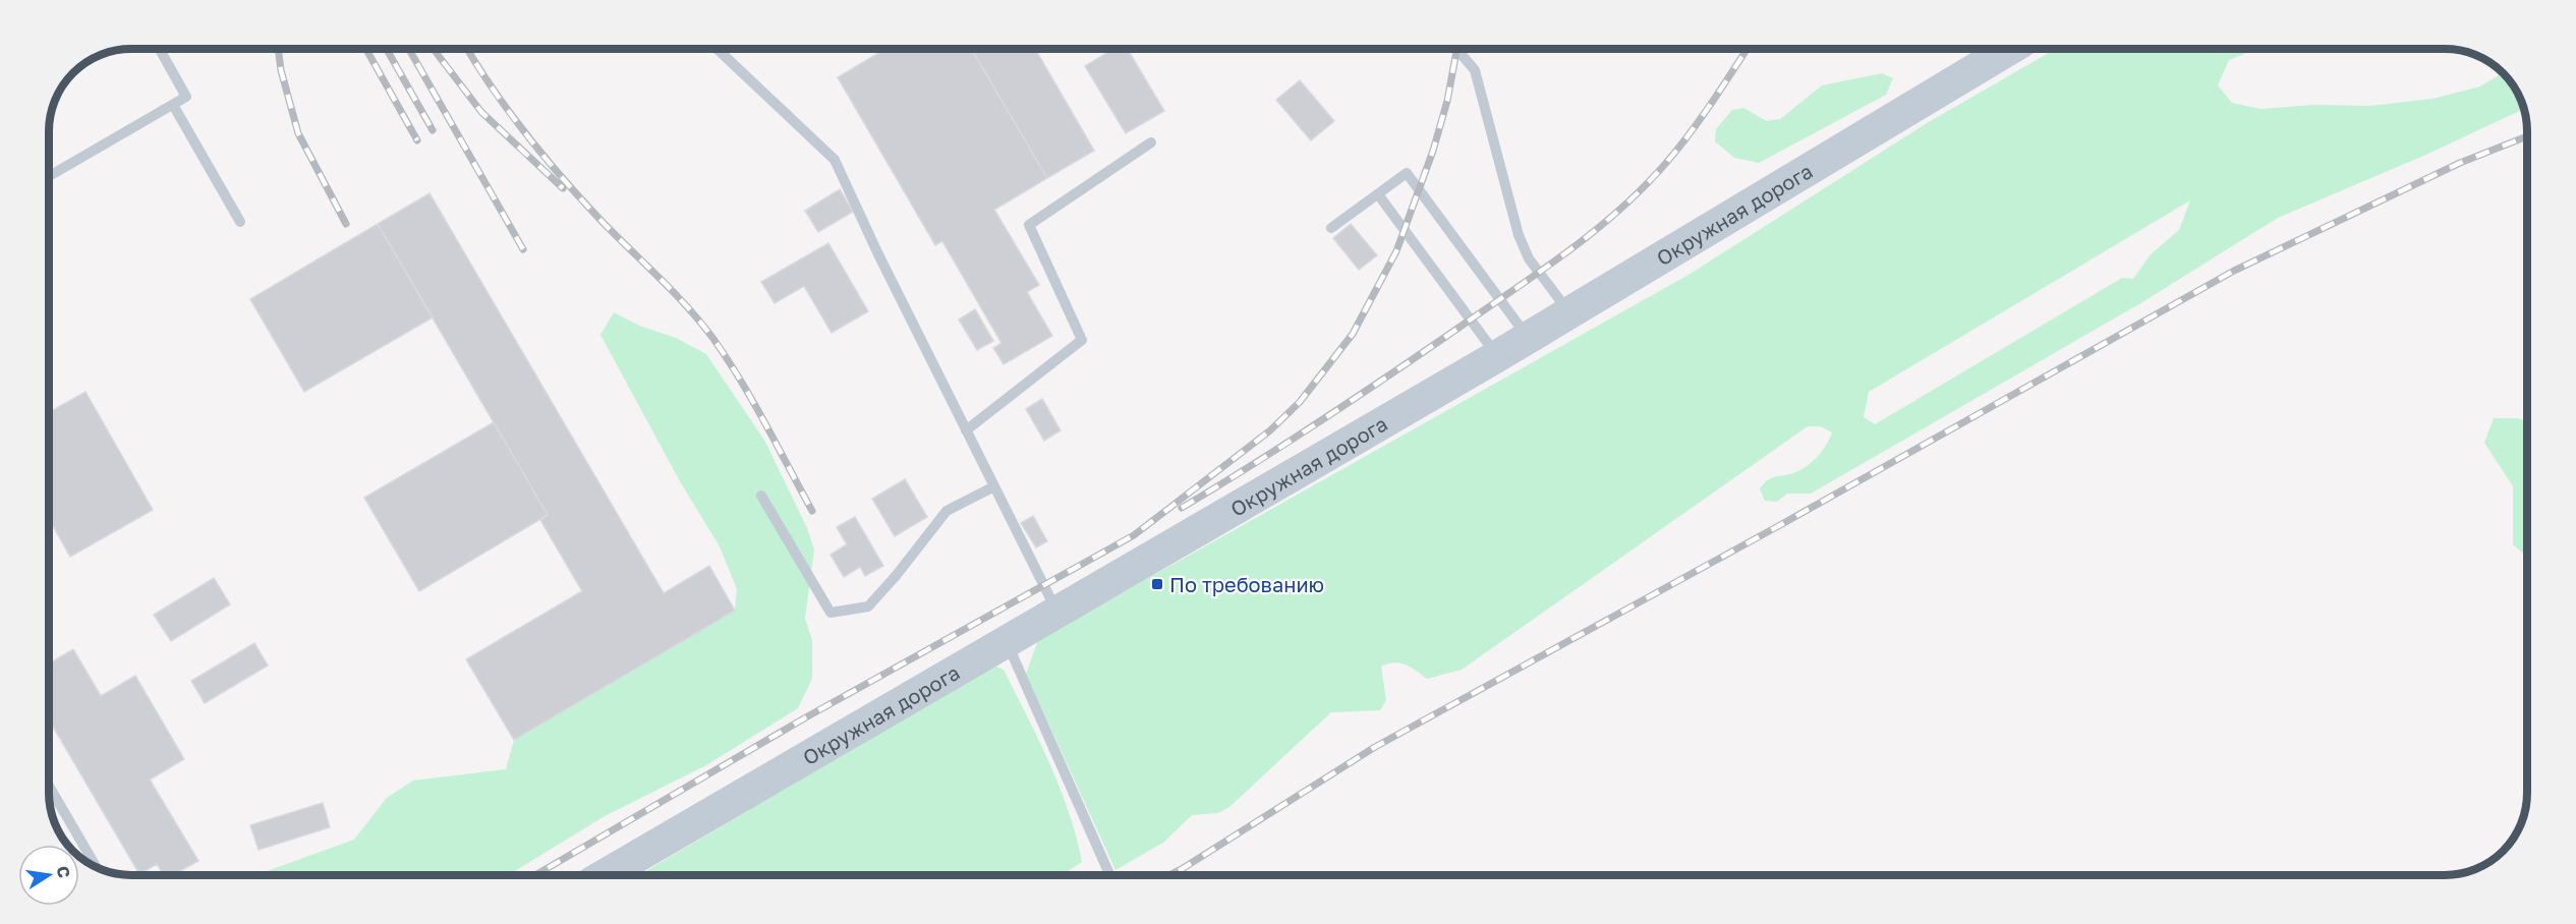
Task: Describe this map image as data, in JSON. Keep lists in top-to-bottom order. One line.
{"streets":{"main road":["Окружная дорога"]},"places":{"transit":["По требованию"]},"north":"right"}
